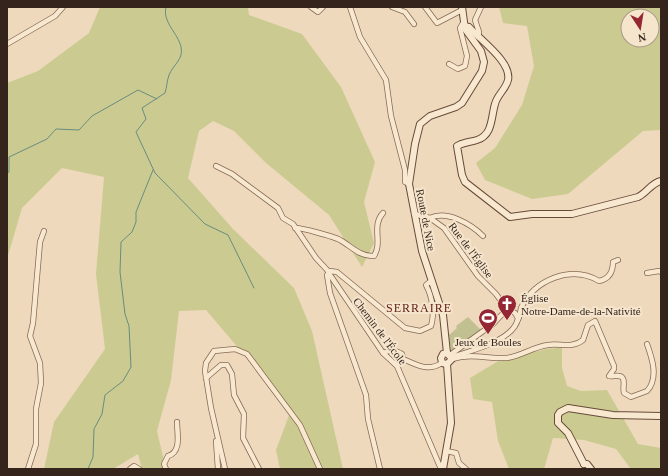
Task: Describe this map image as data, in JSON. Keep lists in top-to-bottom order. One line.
{"streets":{"street":["Route de Nice","Rue de l'Église","Chemin de l'École"]},"crossings":[["Route de Nice","Rue de l'Église"]],"districts":["SERRAIRE"],"places":{"church":["Église Notre-Dame-de-la-Nativité"],"sports":["Jeux de Boules"]},"north":"bottom"}
